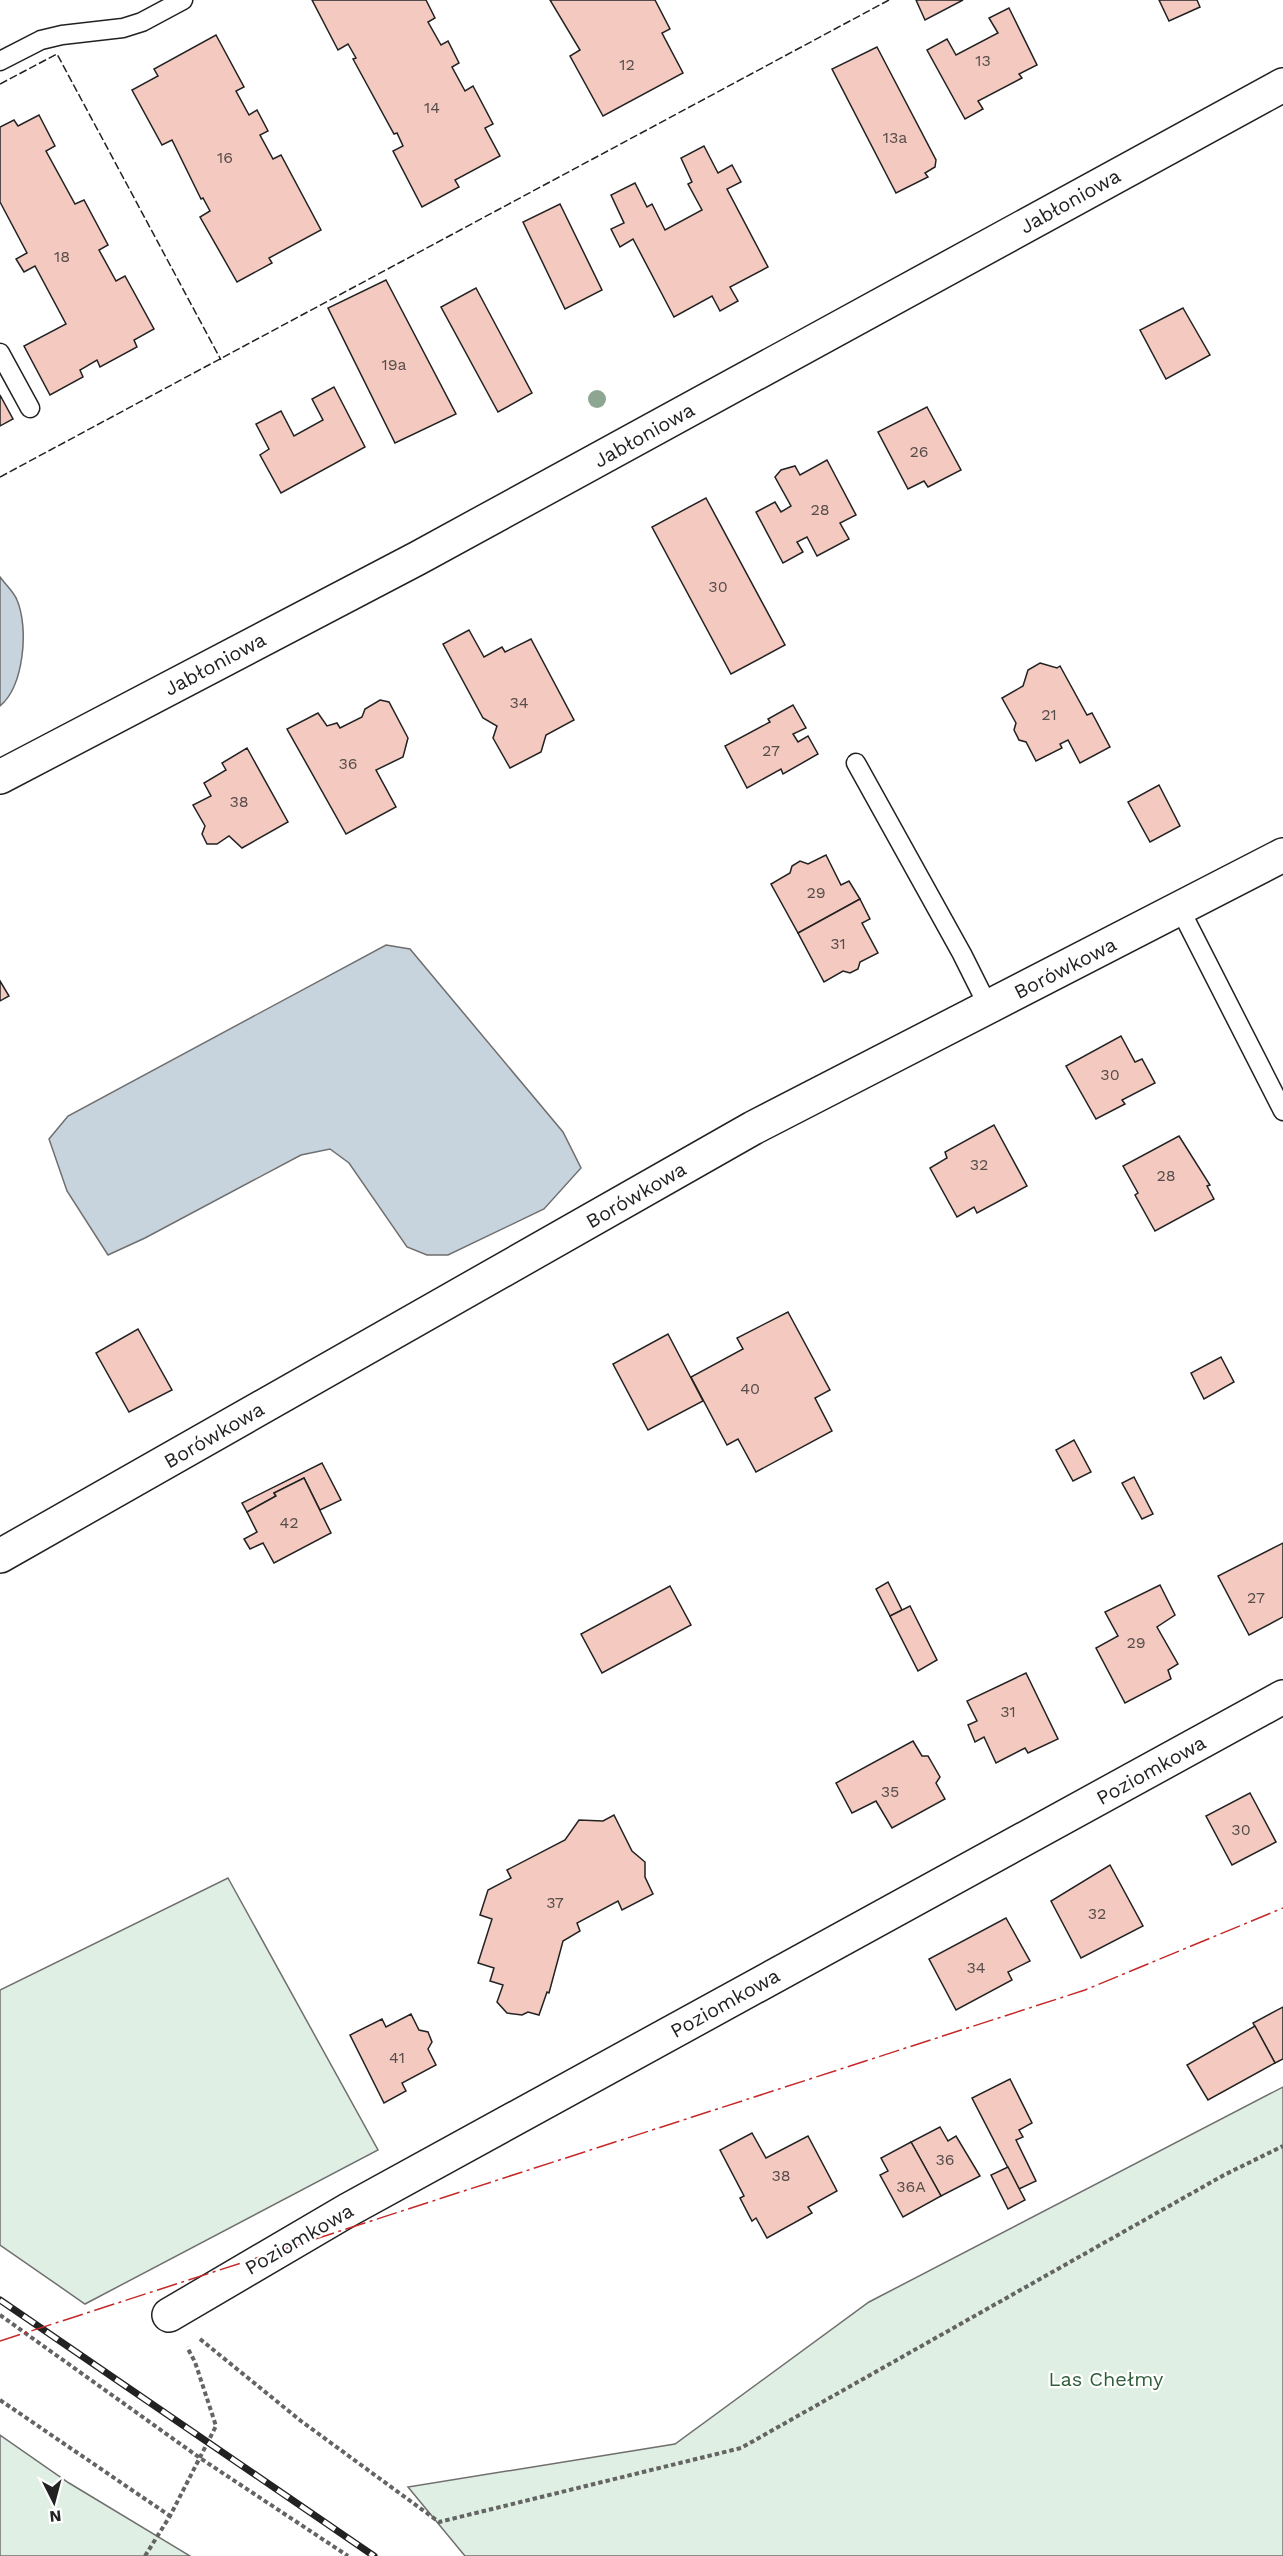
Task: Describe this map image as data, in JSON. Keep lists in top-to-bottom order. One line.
{"streets":{"street":["Jabłoniowa","Borówkowa","Poziomkowa"]},"parks":["Las Chełmy"],"house_numbers":["13","12","14","13a","16","18","19a","26","28","30","34","21","27","36","38","29","31","30","32","28","40","42","27","29","31","35","30","37","32","34","41","36","38","36A"],"north":"bottom"}
